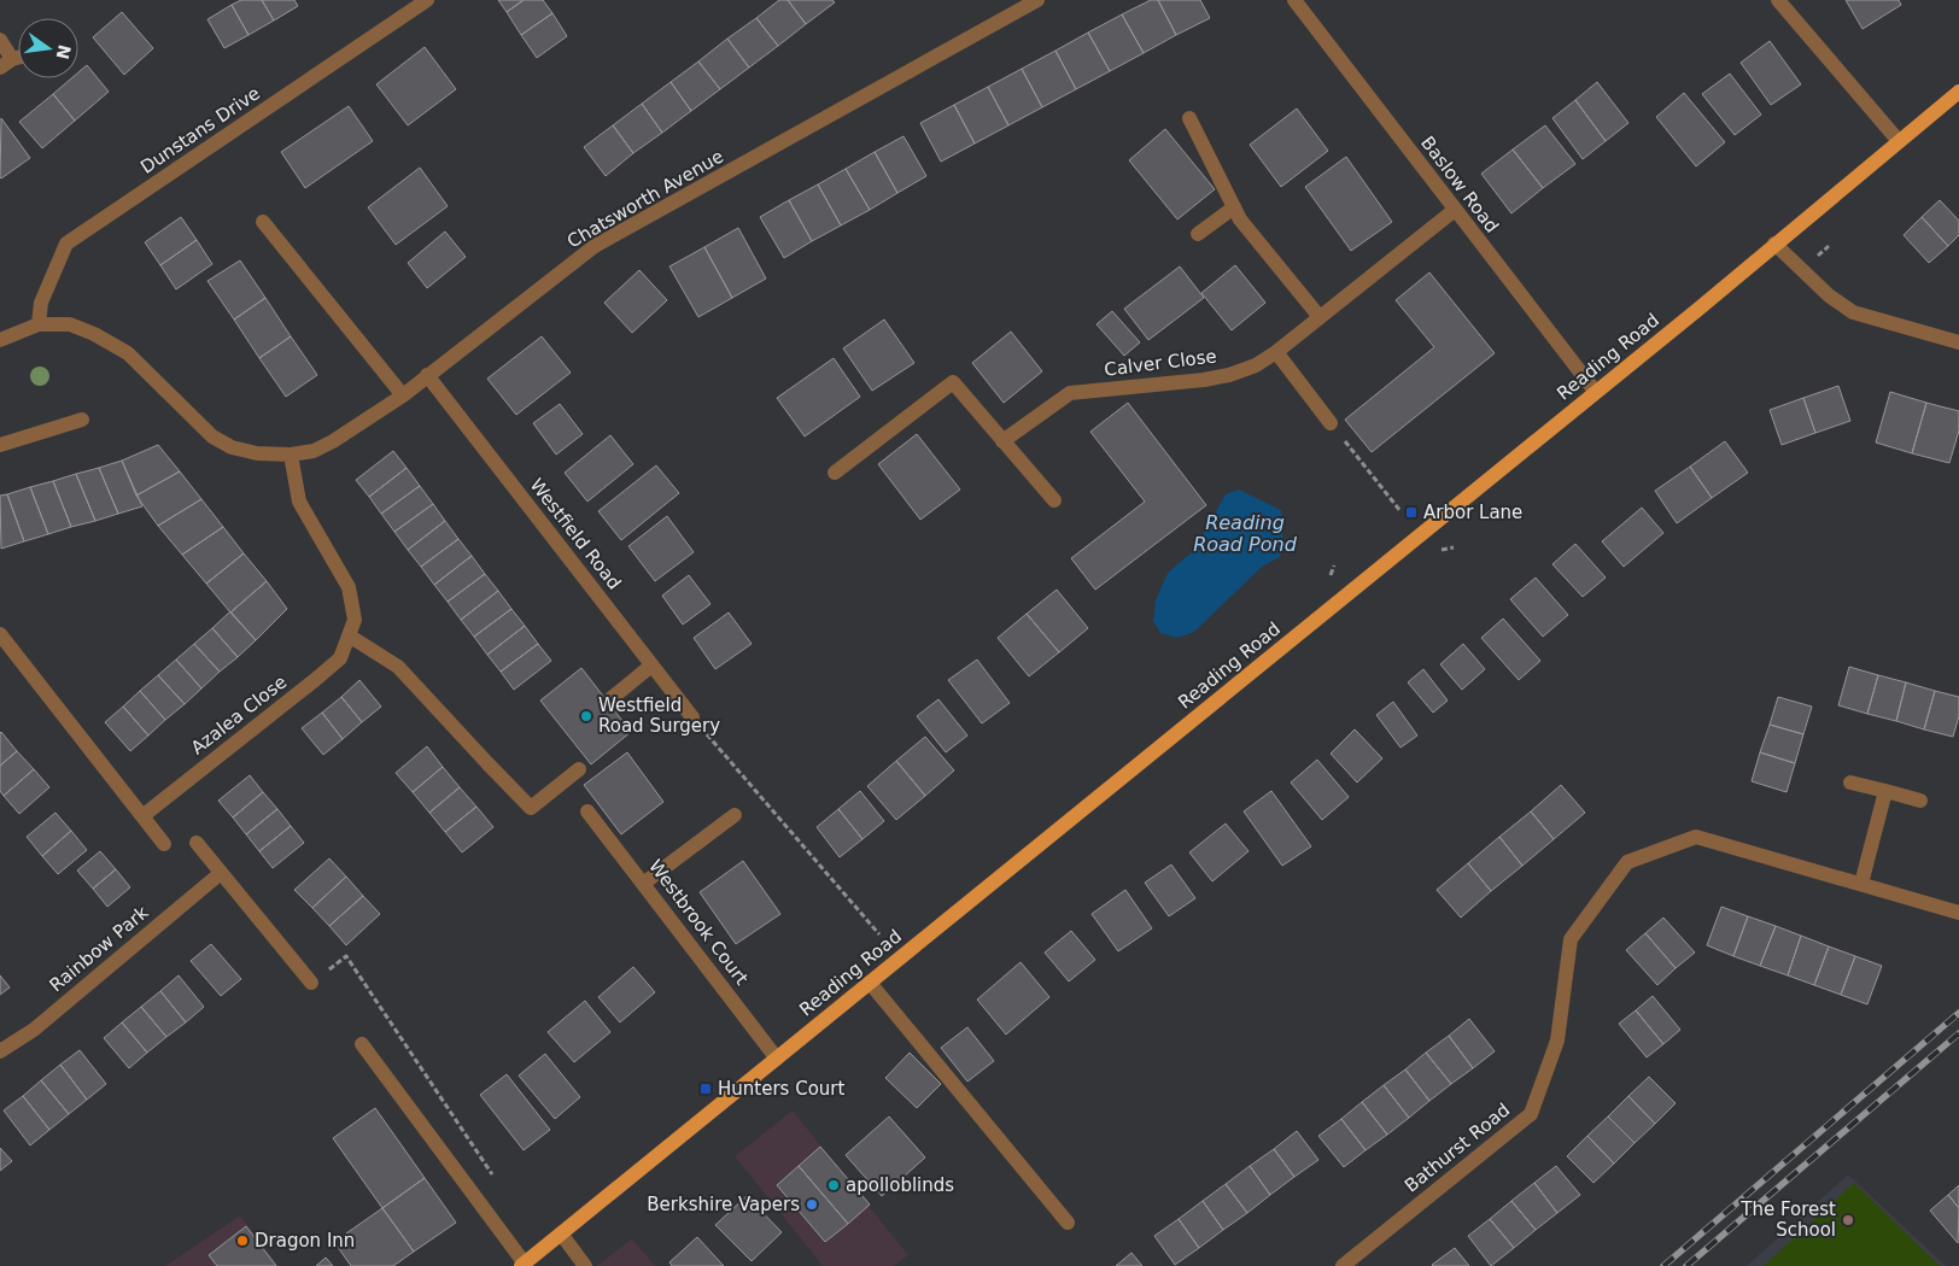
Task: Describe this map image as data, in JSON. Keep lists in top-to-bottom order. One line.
{"streets":{"main road":["Reading Road"],"street":["Dunstans Drive","Baslow Road","Chatsworth Avenue","Calver Close","Westfield Road","Azalea Close","Westbrook Court","Rainbow Park","Bathurst Road"]},"crossings":[["Dunstans Drive","Chatsworth Avenue"],["Baslow Road","Reading Road"],["Baslow Road","Calver Close"],["Chatsworth Avenue","Westfield Road"],["Chatsworth Avenue","Azalea Close"],["Reading Road","Westbrook Court"]],"water":["Reading Road Pond"],"places":{"transit":["Arbor Lane","Hunters Court"],"other":["Westfield Road Surgery","apolloblinds","Berkshire Vapers","The Forest School","Dragon Inn"]},"north":"right"}
